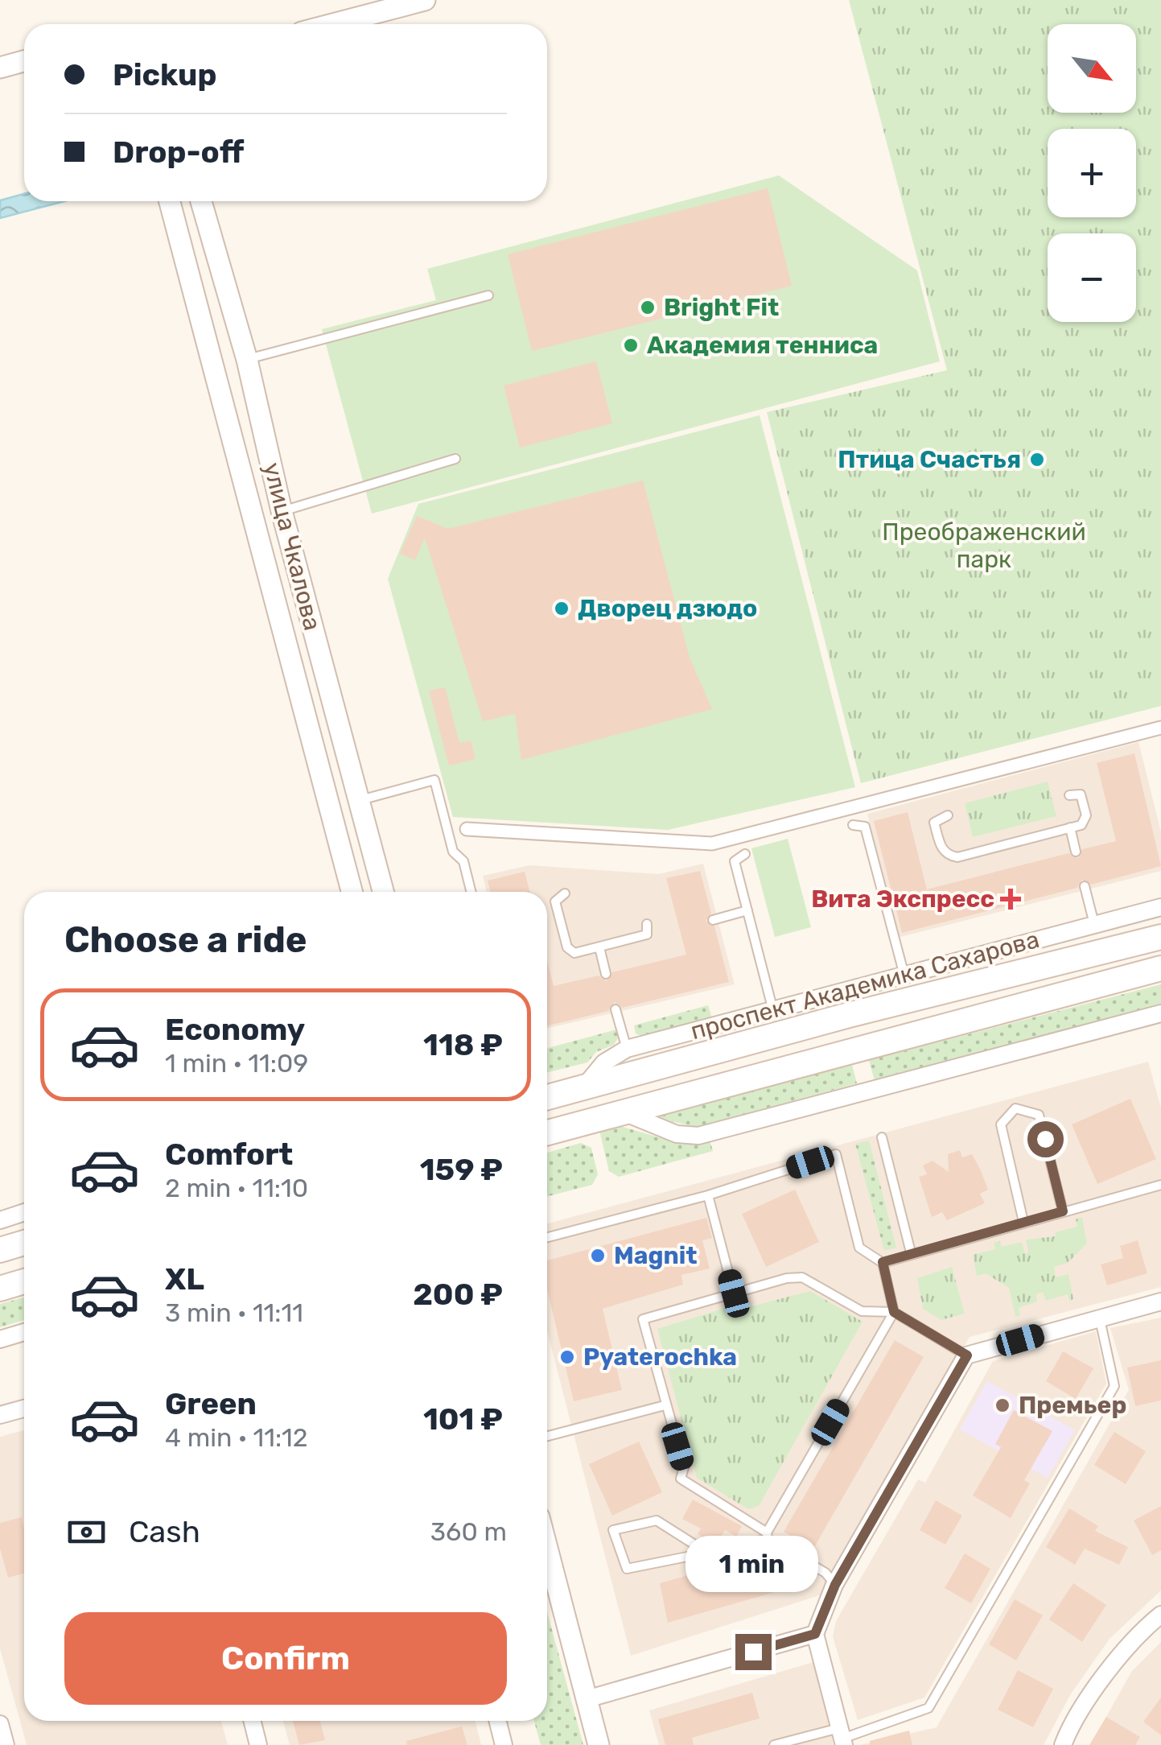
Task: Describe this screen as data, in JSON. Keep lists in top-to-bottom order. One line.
{"streets":{"main road":["проспект Академика Сахарова"],"street":["улица Чкалова"]},"parks":["Преображенский парк"],"places":{"other":["Bright Fit","Академия тенниса","Птица Счастья","Дворец дзюдо","Magnit","Pyaterochka","Премьер"],"health":["Вита Экспресс"]},"north":"bottom right","page":{"map_buttons":["+","−"],"banner":["Pickup","Drop-off"],"heading":"Choose a ride","list":[{"name":"Economy","note":"1 min · 11:09","value":"118 ₽"},{"name":"Comfort","note":"2 min · 11:10","value":"159 ₽"},{"name":"XL","note":"3 min · 11:11","value":"200 ₽"},{"name":"Green","note":"4 min · 11:12","value":"101 ₽"}],"pay":["Cash","360 m"],"bubble":"1 min","buttons":"Confirm"}}
